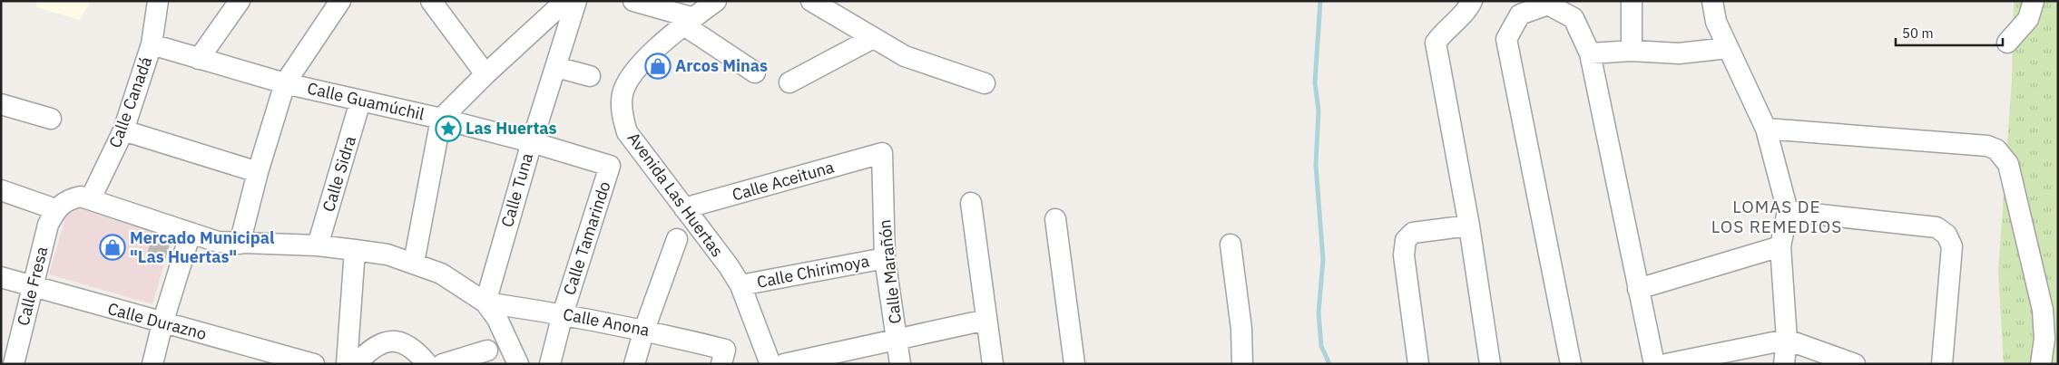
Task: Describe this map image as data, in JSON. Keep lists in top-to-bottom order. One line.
{"streets":{"street":["Calle Guamúchil","Calle Canadá","Calle Sidra","Calle Aceituna","Calle Tuna","Avenida Las Huertas","Calle Tamarindo","Calle Chirimoya","Calle Marañón","Calle Fresa","Calle Durazno","Calle Anona"]},"crossings":[["Calle Guamúchil","Calle Canadá"],["Calle Guamúchil","Calle Sidra"],["Calle Aceituna","Avenida Las Huertas"],["Calle Aceituna","Calle Marañón"],["Calle Tuna","Calle Tamarindo"],["Calle Tuna","Calle Anona"],["Avenida Las Huertas","Calle Chirimoya"],["Calle Tamarindo","Calle Anona"],["Calle Chirimoya","Calle Marañón"],["Calle Fresa","Calle Durazno"]],"districts":["LOMAS DE LOS REMEDIOS"],"places":{"shop":["Arcos Minas","Mercado Municipal \"Las Huertas\""],"place":["Las Huertas"]},"scale_bar":"50 m"}
